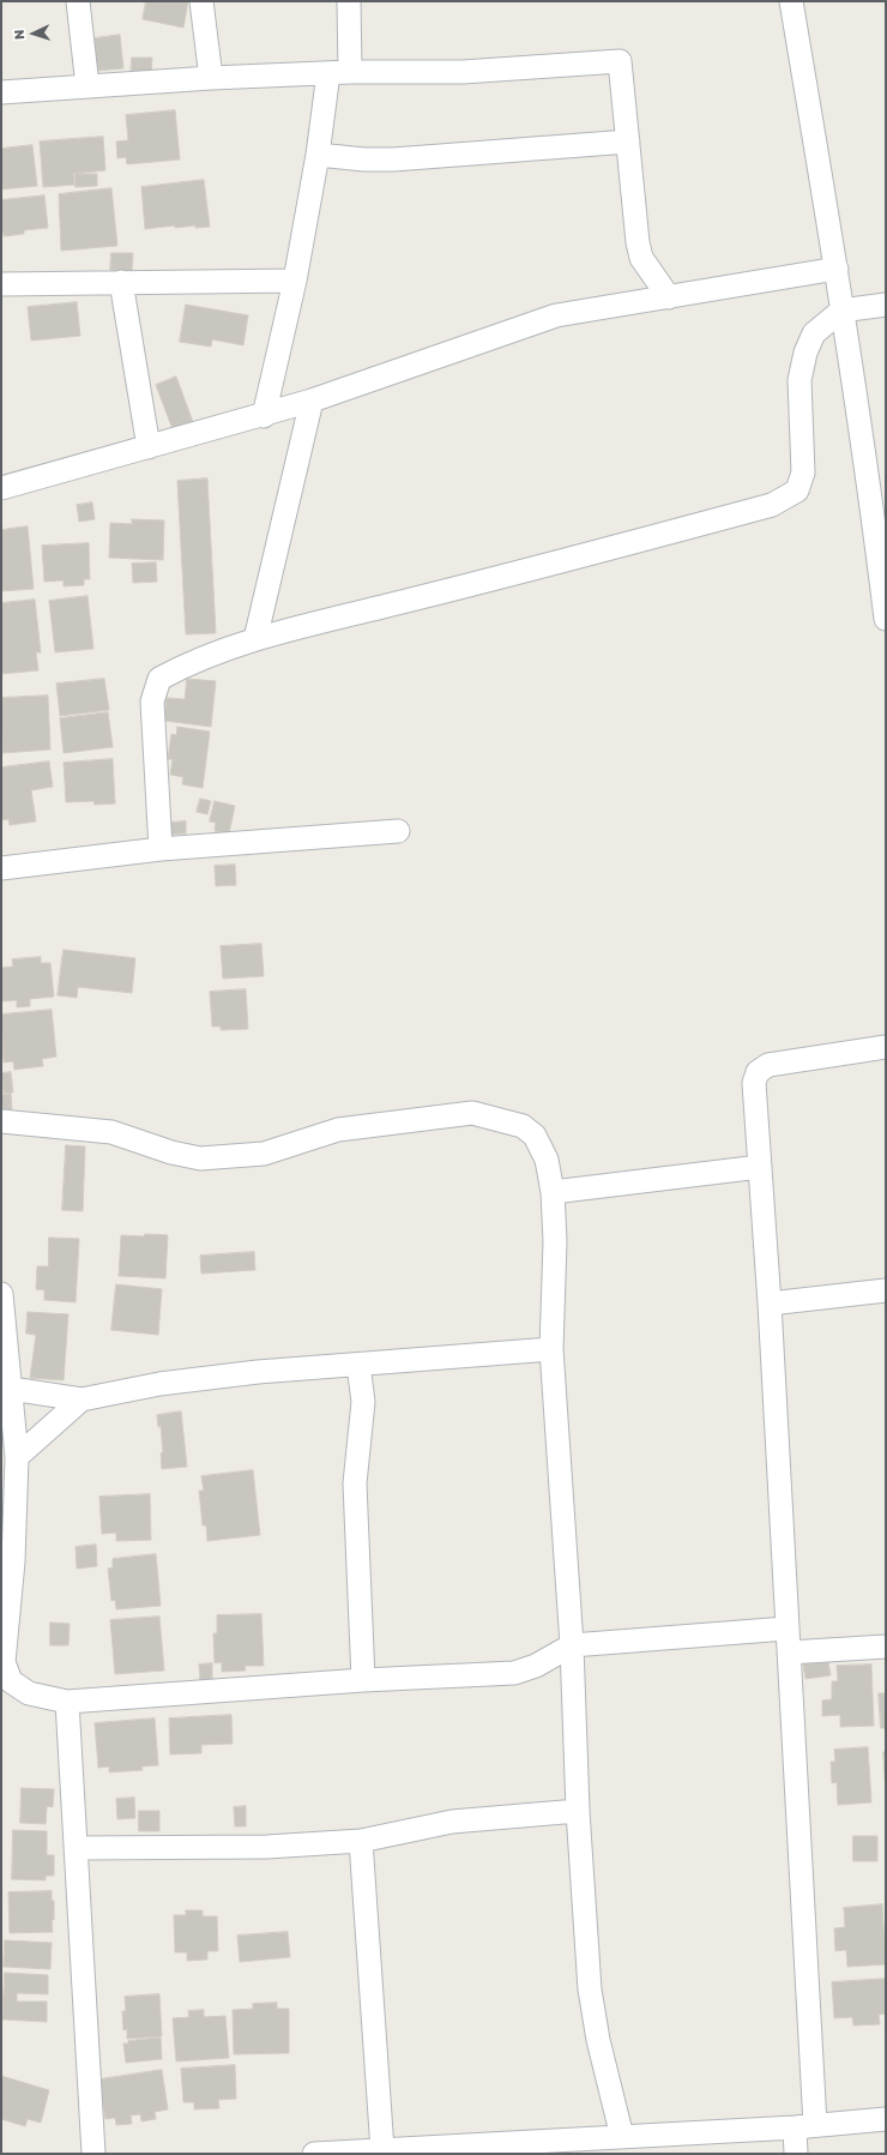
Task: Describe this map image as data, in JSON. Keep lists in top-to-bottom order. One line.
{"north":"left"}
